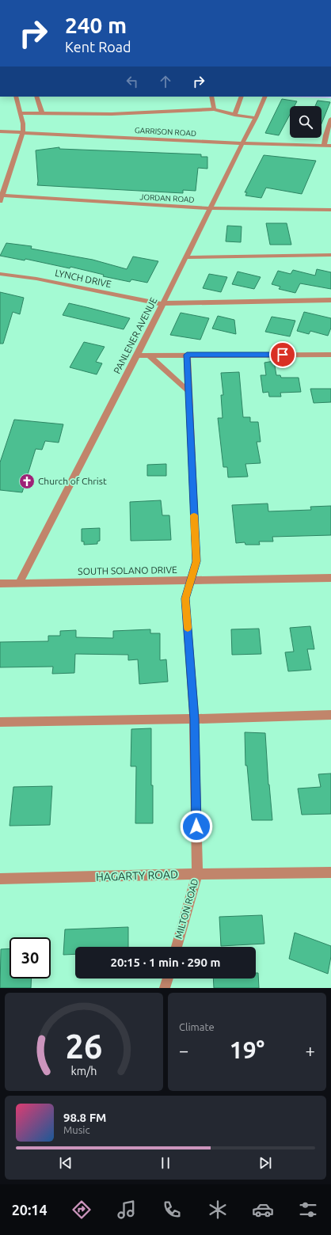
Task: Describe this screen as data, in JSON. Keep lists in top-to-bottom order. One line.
{"streets":{"street":["GARRISON ROAD","JORDAN ROAD","LYNCH DRIVE","PANLENER AVENUE","SOUTH SOLANO DRIVE","HAGARTY ROAD","MILTON ROAD"]},"crossings":[["GARRISON ROAD","PANLENER AVENUE"],["JORDAN ROAD","PANLENER AVENUE"],["LYNCH DRIVE","PANLENER AVENUE"],["PANLENER AVENUE","SOUTH SOLANO DRIVE"],["SOUTH SOLANO DRIVE","MILTON ROAD"],["HAGARTY ROAD","MILTON ROAD"]],"places":{"church":["Church of Christ"]},"page":{"turn":["240 m","Kent Road"],"limit":"30","trip":"20:15 · 1 min · 290 m","tile":"Climate","heat":["−","19°","+"],"song":["98.8 FM","Music"],"tabs":"20:14","gauge":["26","km/h"]}}
